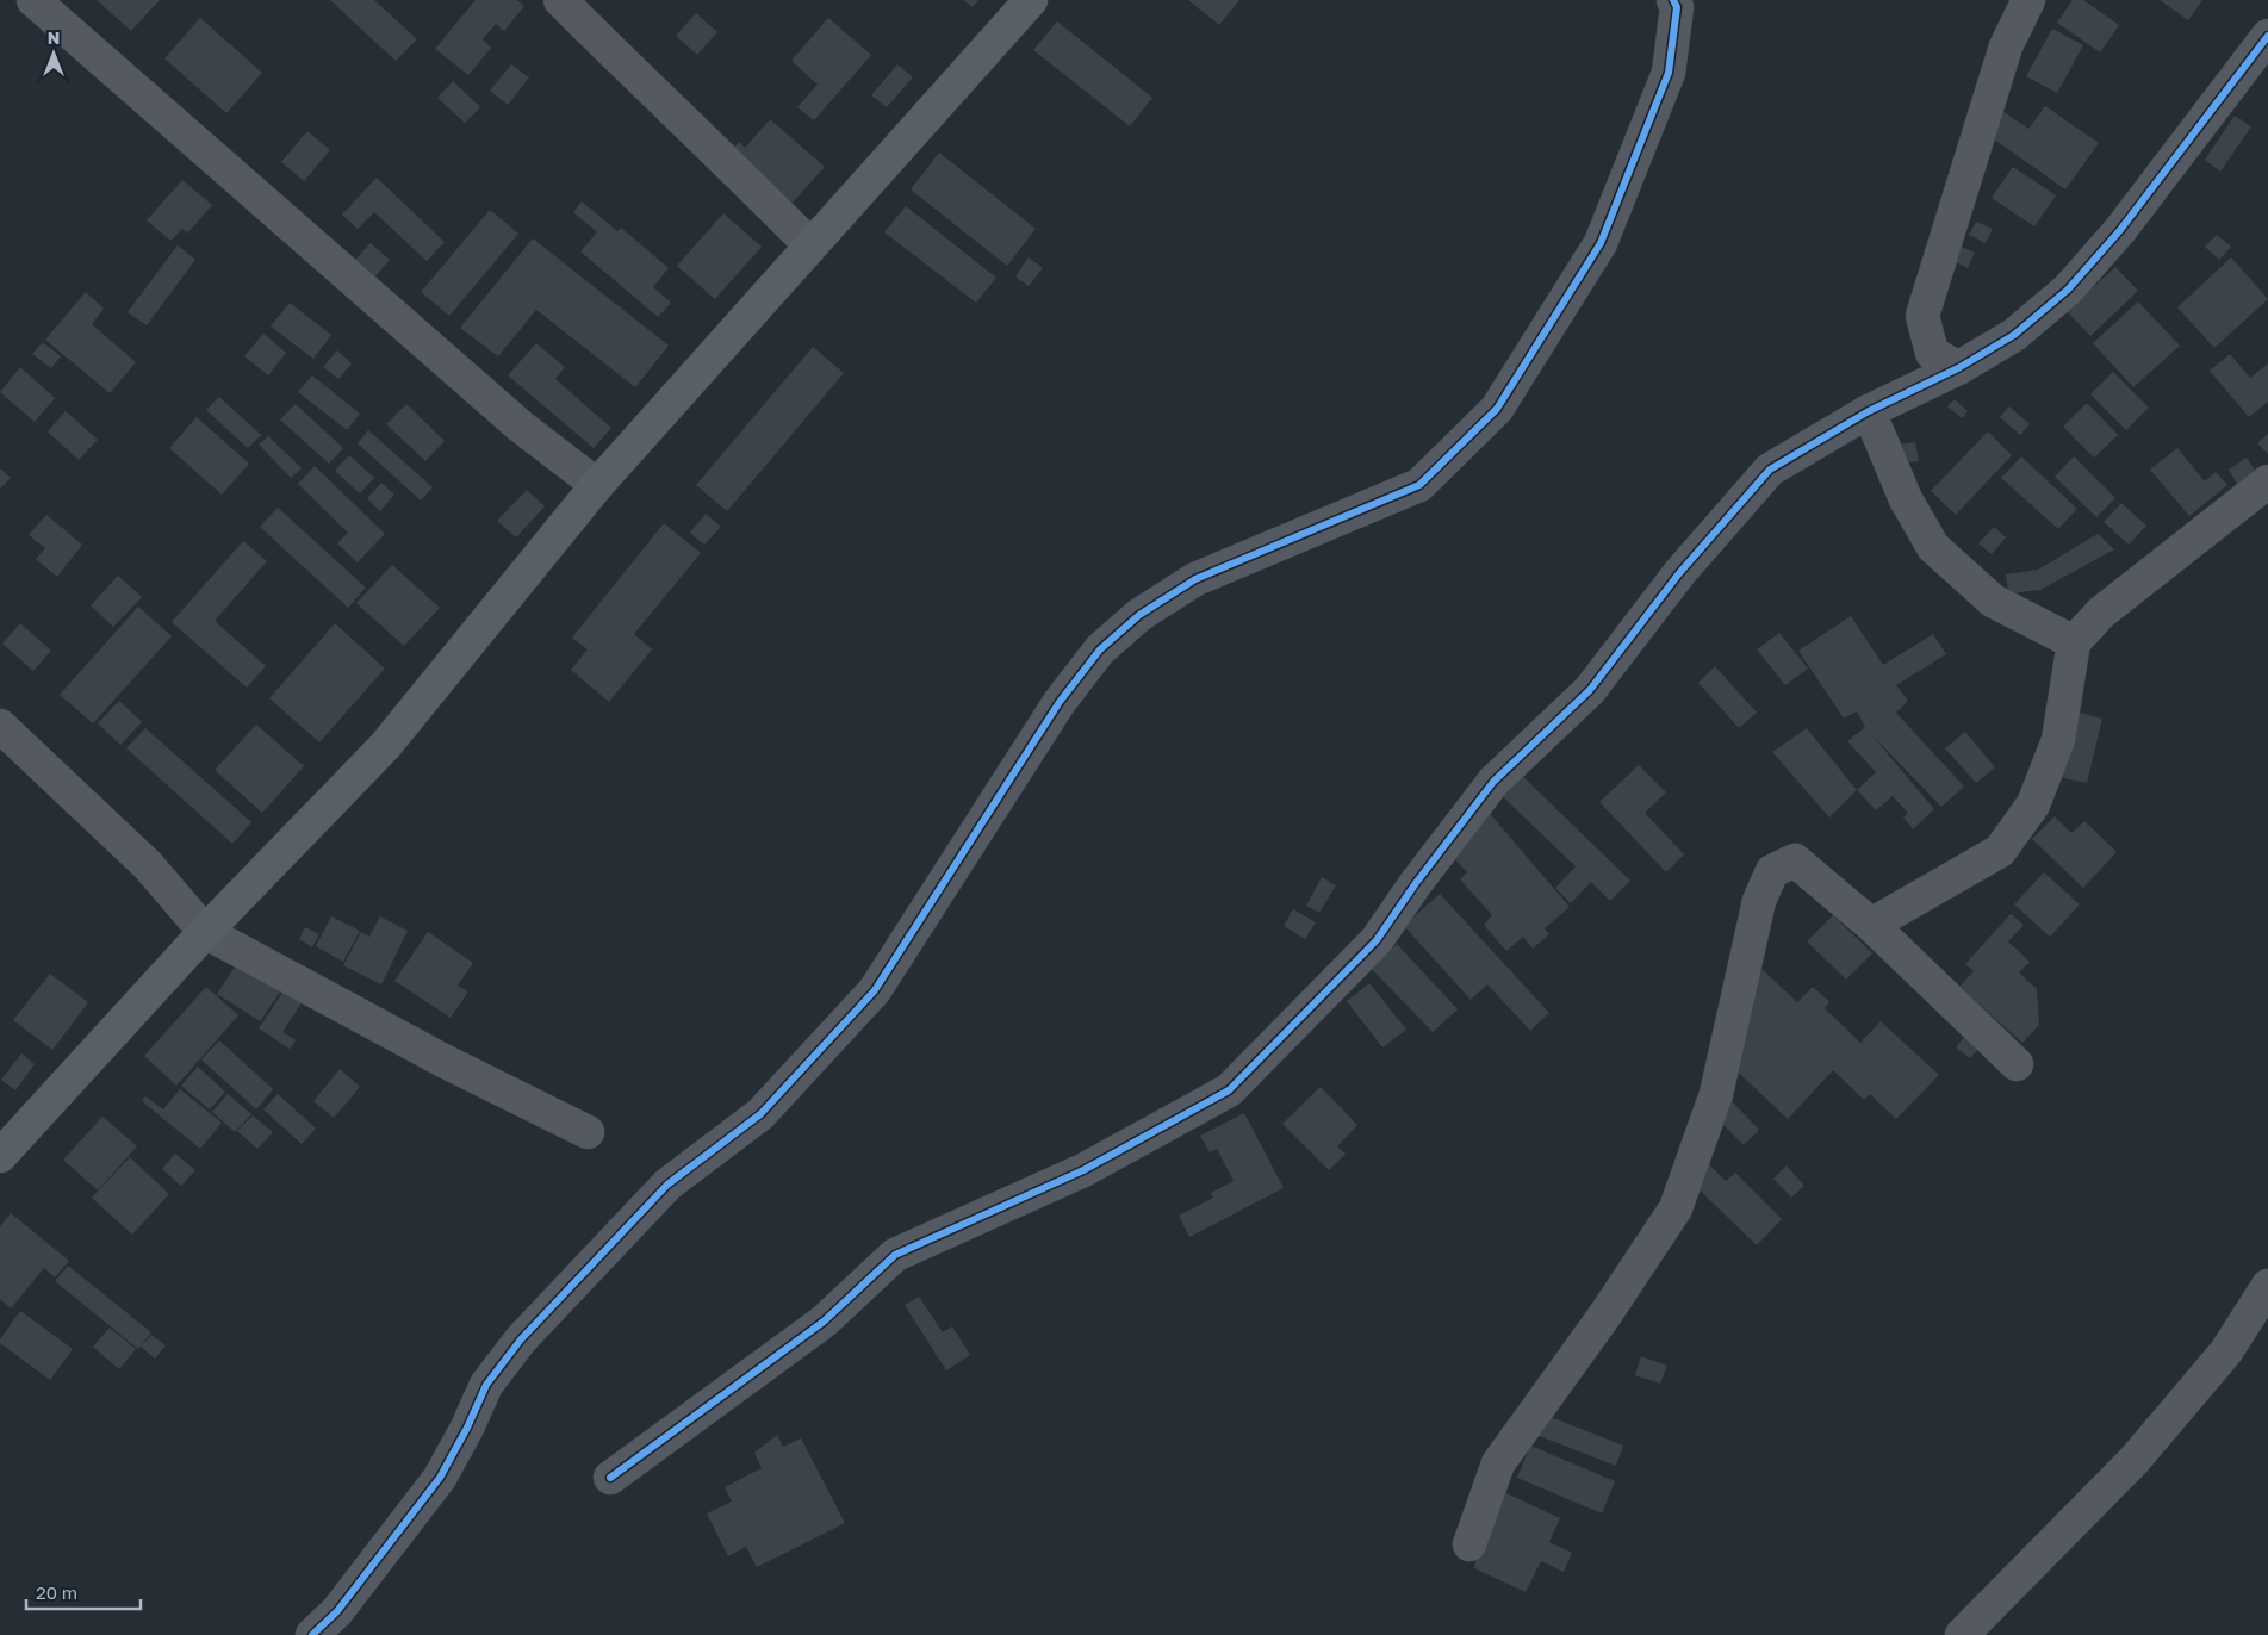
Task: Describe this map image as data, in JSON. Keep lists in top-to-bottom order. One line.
{"scale_bar":"20 m","north":"top"}
